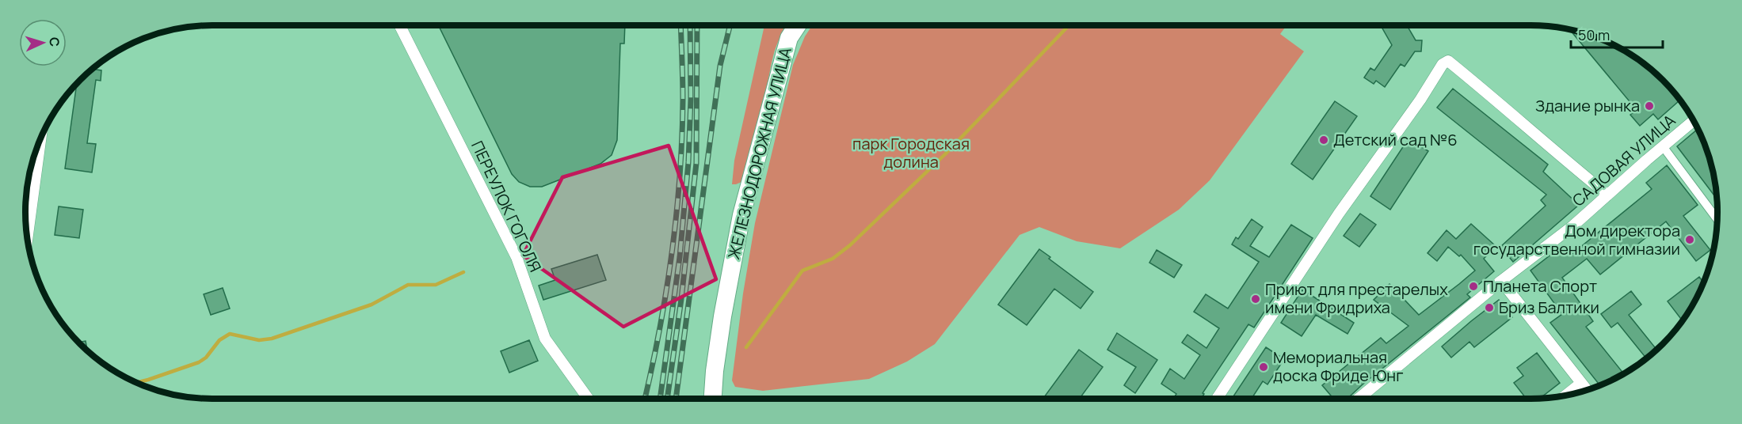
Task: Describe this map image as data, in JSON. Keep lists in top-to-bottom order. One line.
{"streets":{"highway":["ЖЕЛЕЗНОДОРОЖНАЯ УЛИЦА"],"street":["САДОВАЯ УЛИЦА","ПЕРЕУЛОК ГОГОЛЯ"]},"parks":["парк Городская долина"],"places":["Здание рынка","Детский сад №6","Дом директора государственной гимназии","Планета Спорт","Приют для престарелых имени Фридриха","Бриз Балтики","Мемориальная доска Фриде Юнг"],"scale_bar":"50 m","north":"right"}
